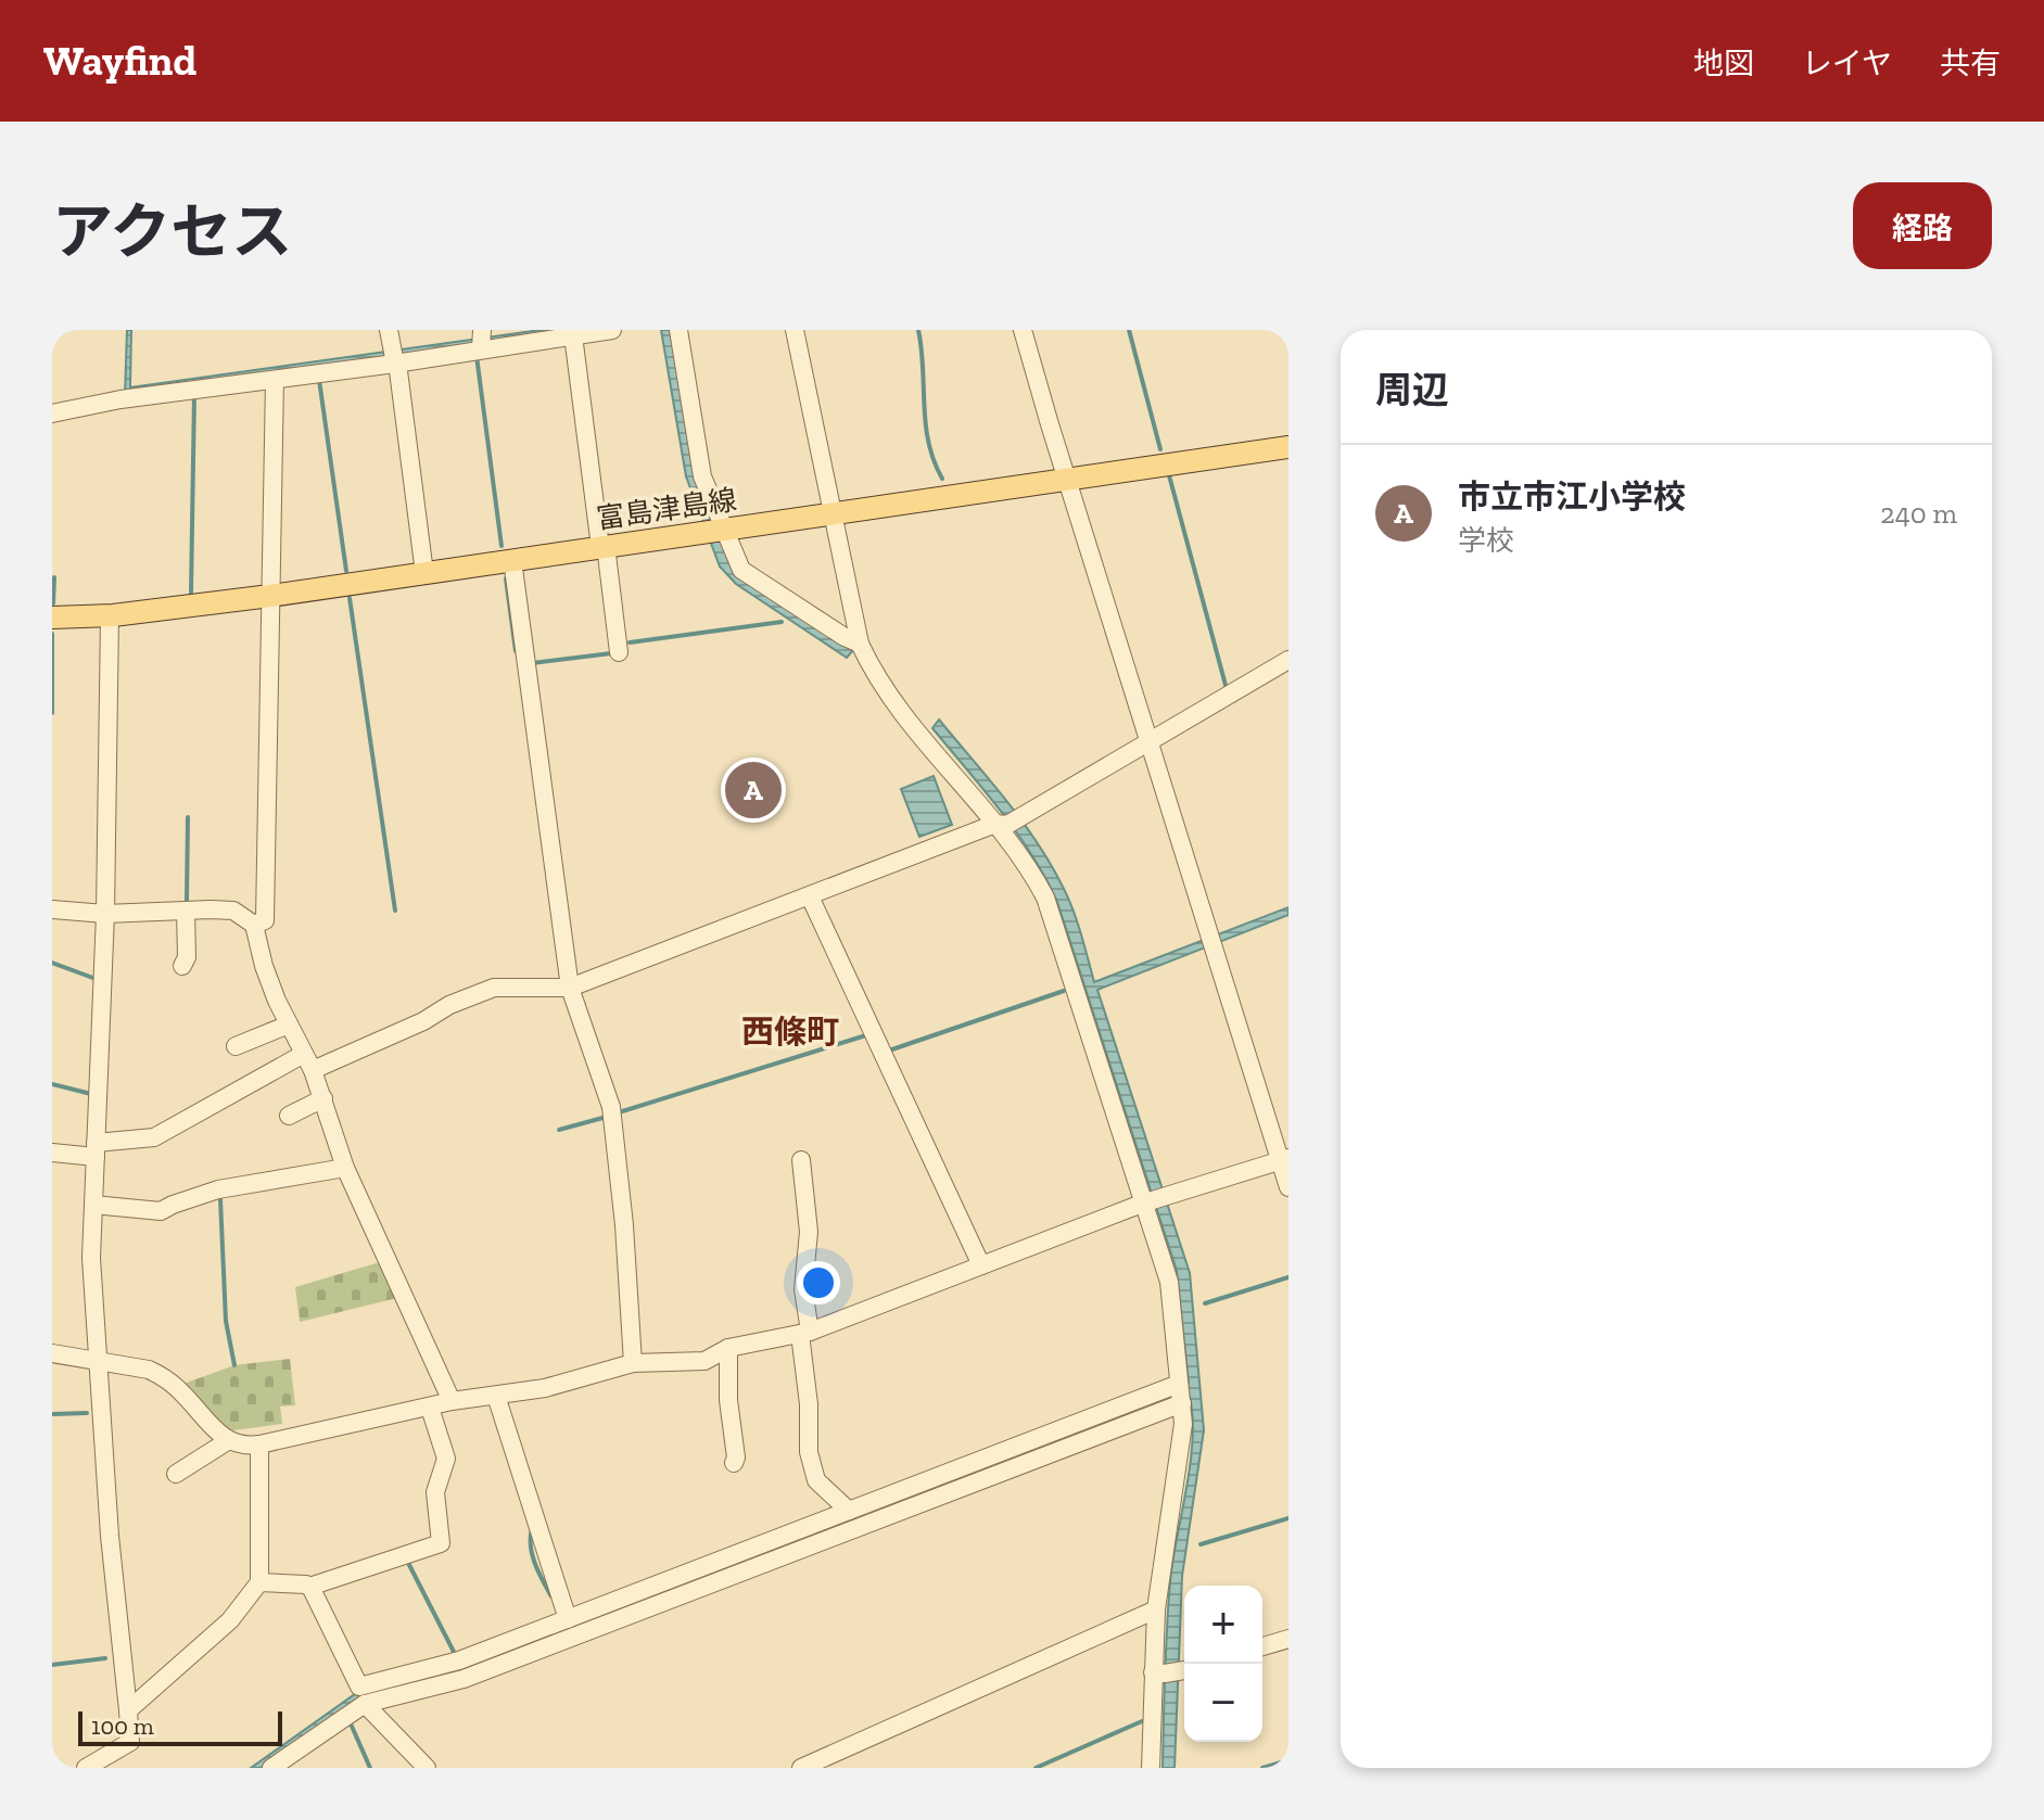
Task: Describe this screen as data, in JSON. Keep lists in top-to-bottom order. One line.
{"streets":{"main road":["富島津島線"]},"districts":["西條町"],"scale_bar":"100 m","page":{"header":"Wayfind","nav":["地図","レイヤ","共有"],"title":"アクセス","buttons":"経路","heading":"周辺","list":[{"mark":"A","name":"市立市江小学校","note":"学校","value":"240 m"}],"pins":"A","map_buttons":["+","−"],"scale":"100 m"}}
